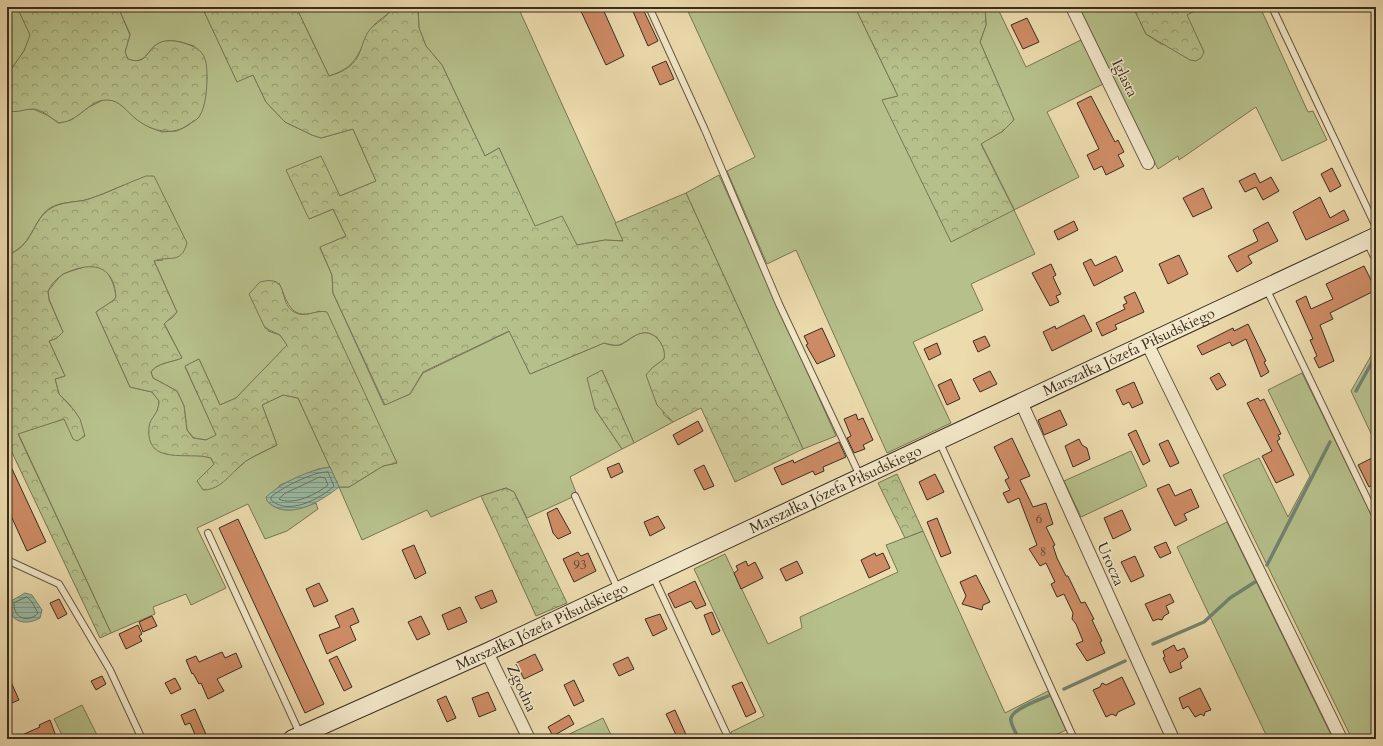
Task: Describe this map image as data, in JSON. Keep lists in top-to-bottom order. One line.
{"streets":{"street":["Iglasta","Marszałka Józefa Piłsudskiego","Urocza","Zgodna"]},"crossings":[["Marszałka Józefa Piłsudskiego","Urocza"],["Marszałka Józefa Piłsudskiego","Zgodna"]],"house_numbers":["6","8","93"]}
